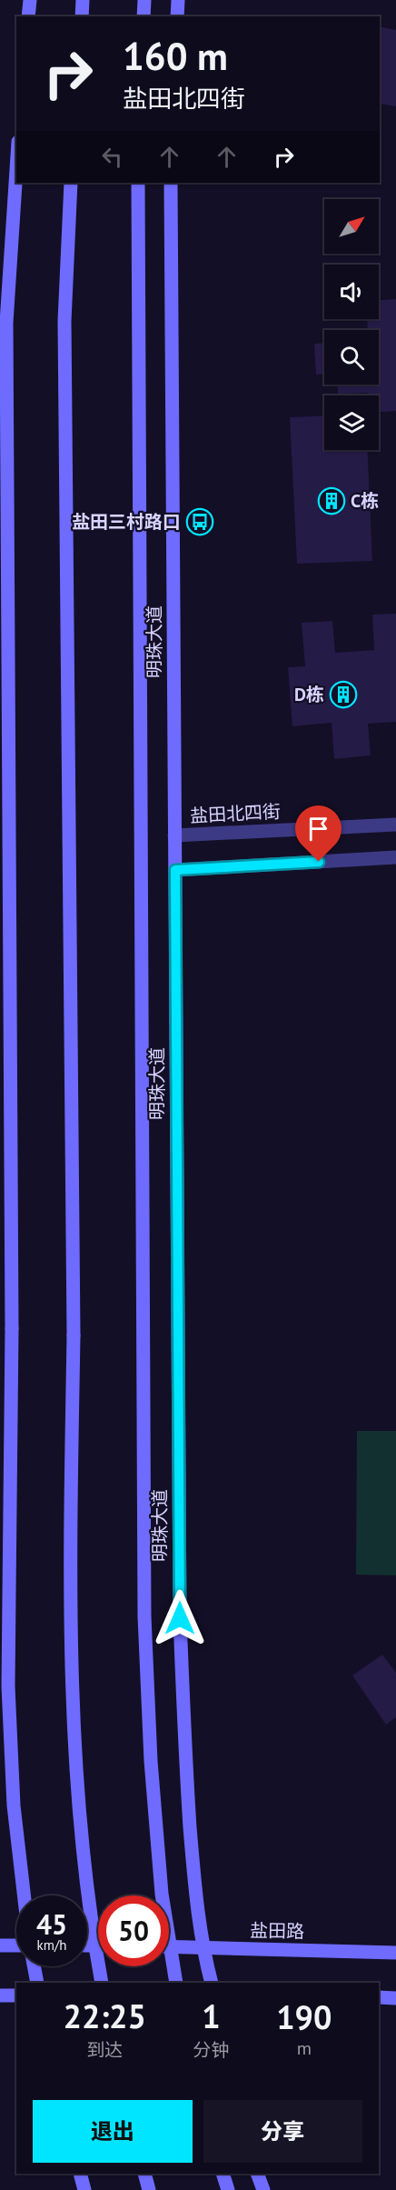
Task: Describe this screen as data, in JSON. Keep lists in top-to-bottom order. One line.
{"streets":{"street":["明珠大道","盐田北四街","盐田路"]},"crossings":[["明珠大道","盐田北四街"],["明珠大道","盐田路"]],"places":{"building":["C栋","D栋"],"bus stop":["盐田三村路口"]},"north":"top right","page":{"turn":["160 m","盐田北四街"],"speed":"45 km/h","limit":"50","eta":["22:25","到达","1","分钟","190","m"],"buttons":["退出","分享"]}}
